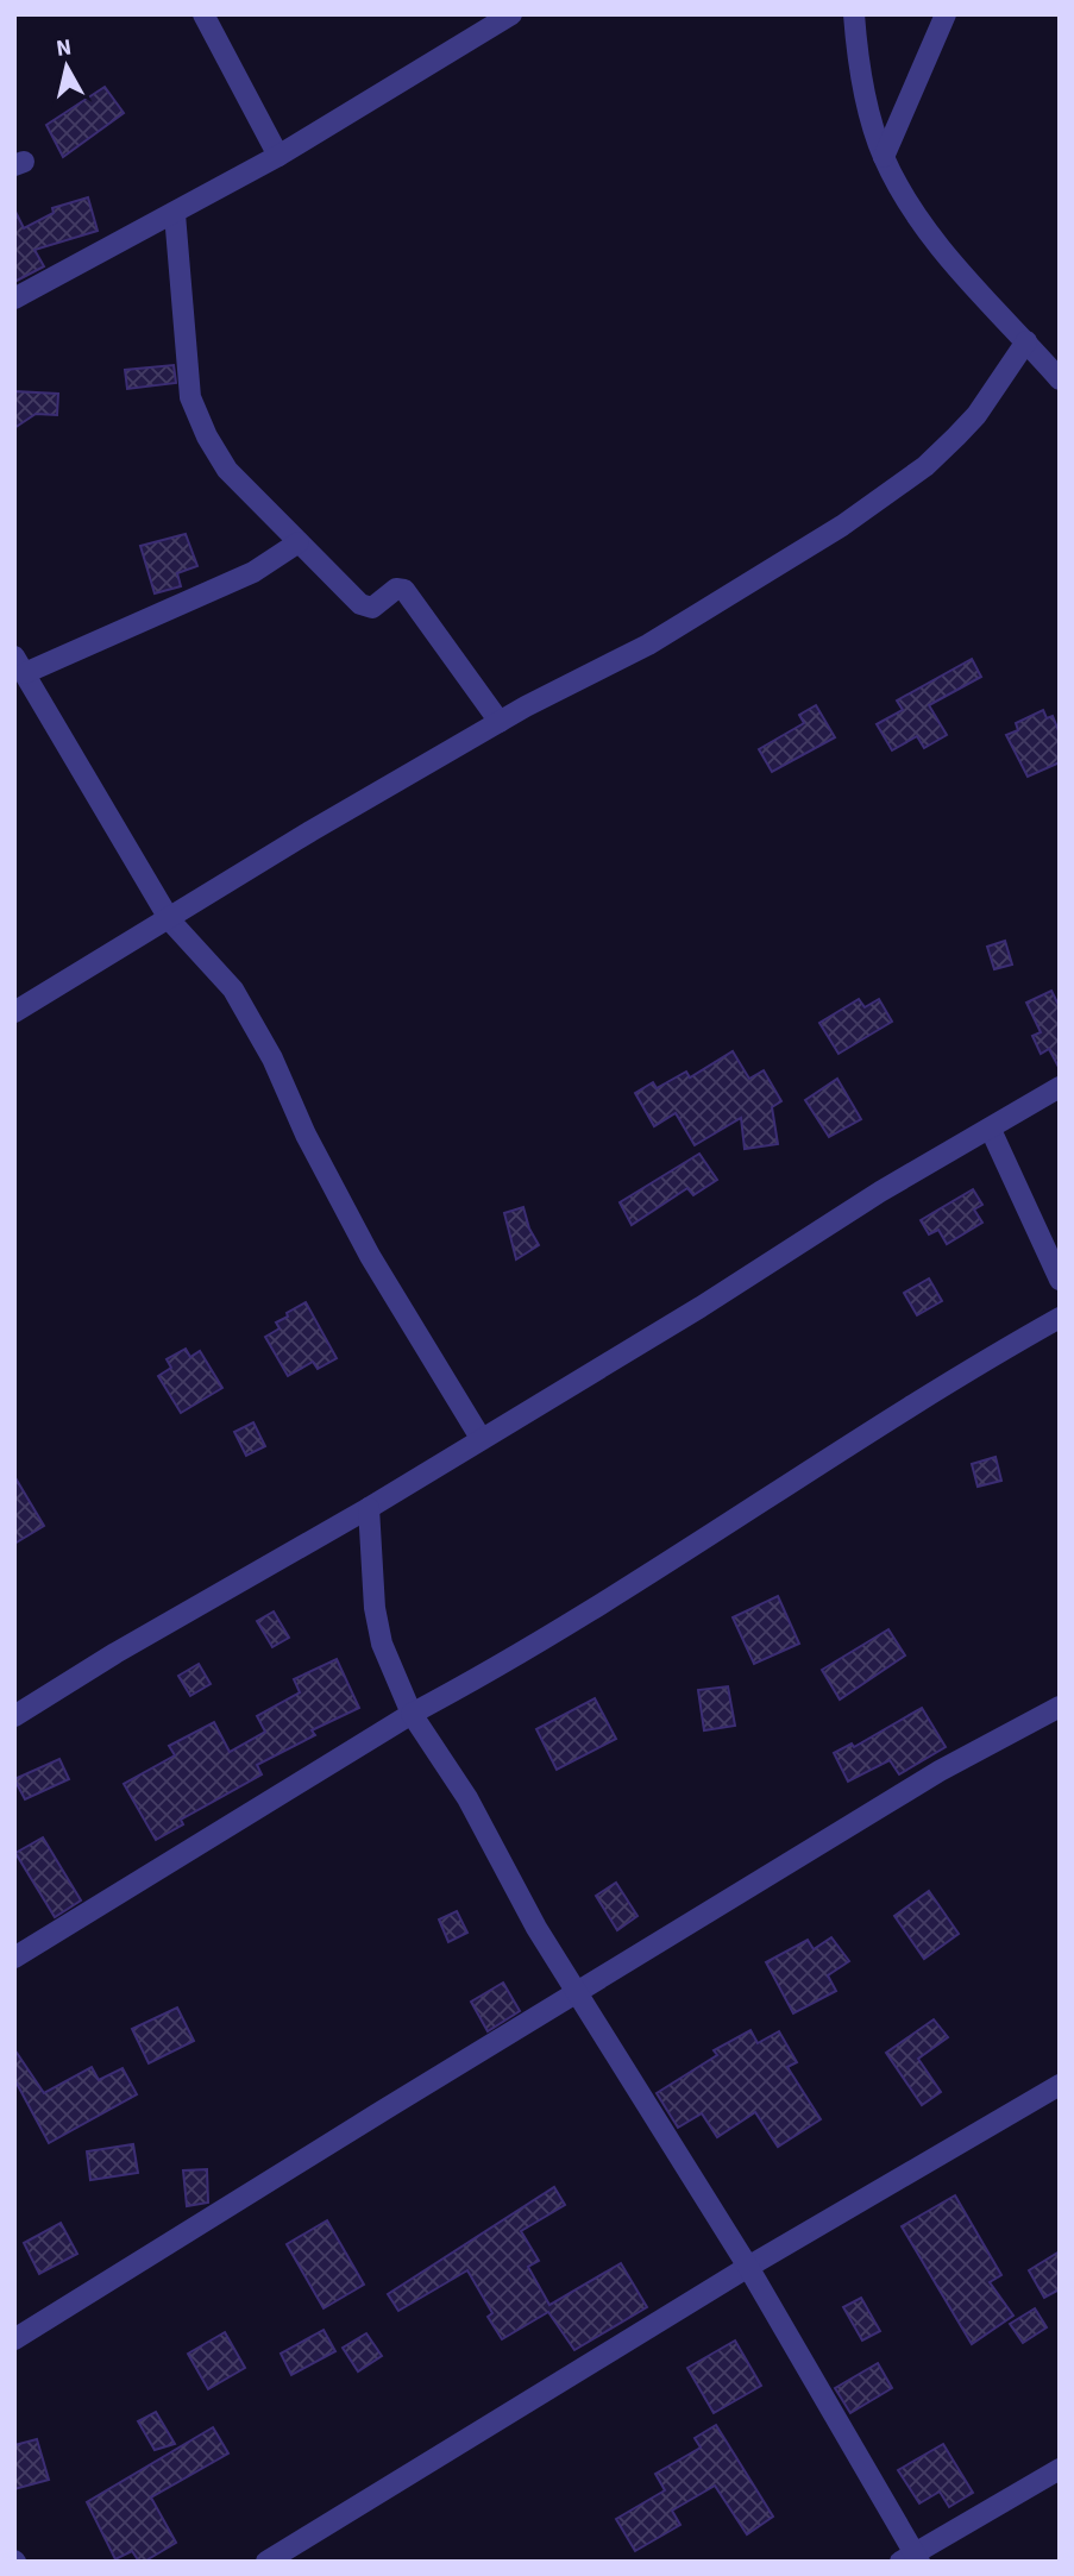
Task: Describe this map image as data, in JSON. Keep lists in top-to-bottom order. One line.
{"north":"top"}
